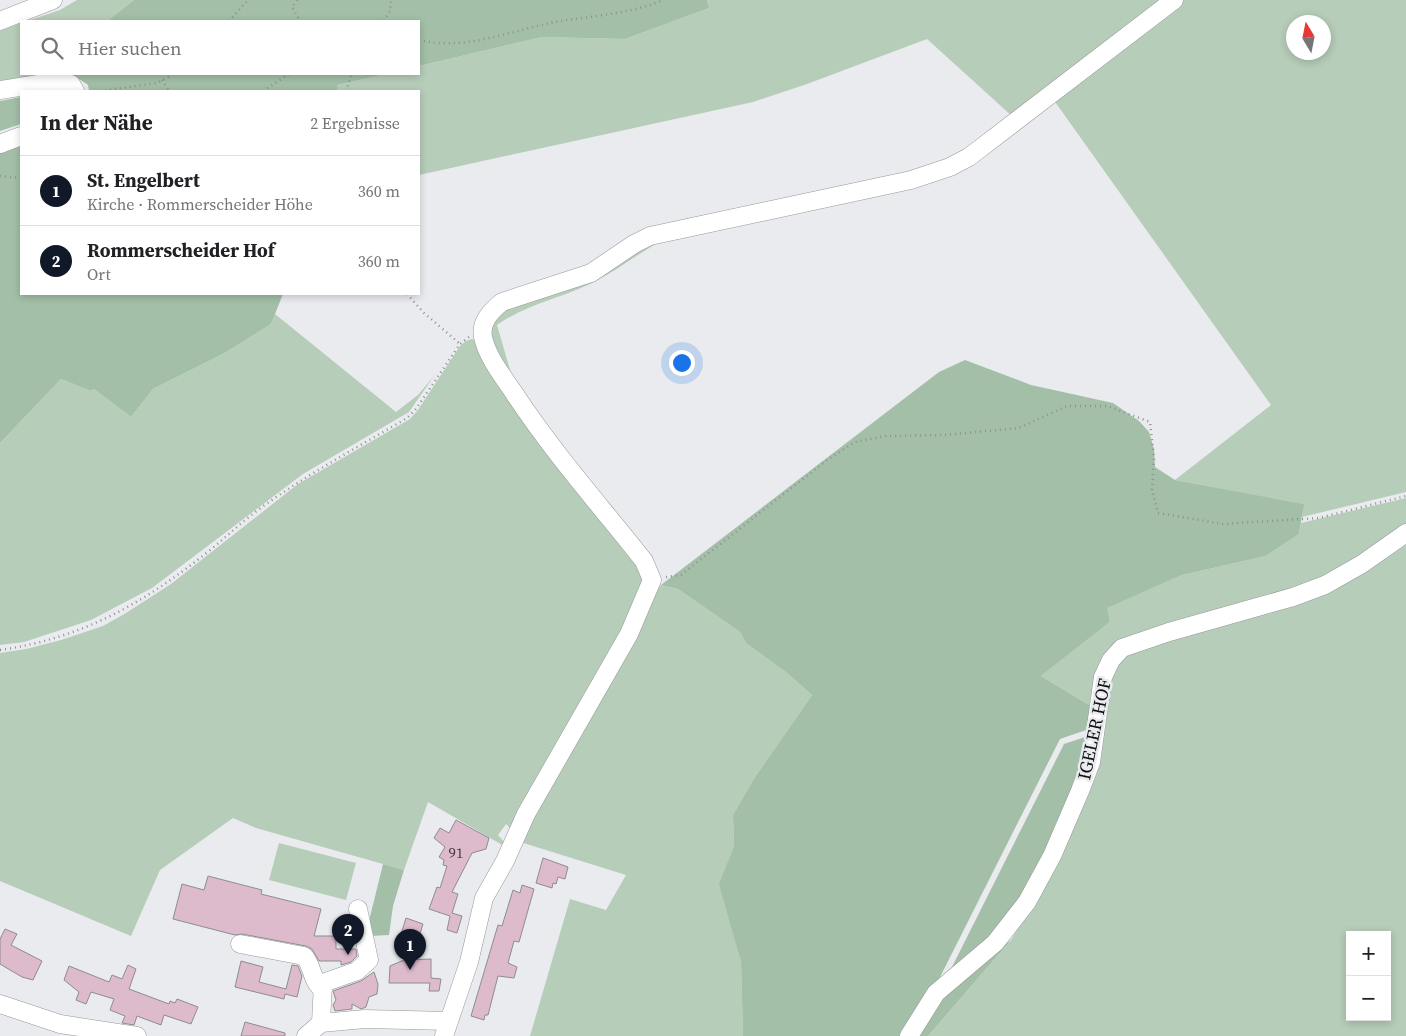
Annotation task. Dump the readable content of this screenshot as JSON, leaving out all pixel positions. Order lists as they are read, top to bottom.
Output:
{
  "streets": {
    "street": ["IGELER HOF"]
  },
  "house_numbers": ["91"],
  "north": "top",
  "page": {
    "search": "Hier suchen",
    "heading": ["In der Nähe", "2 Ergebnisse"],
    "list": [
      {
        "mark": "1",
        "name": "St. Engelbert",
        "note": "Kirche · Rommerscheider Höhe",
        "value": "360 m"
      },
      {
        "mark": "2",
        "name": "Rommerscheider Hof",
        "note": "Ort",
        "value": "360 m"
      }
    ],
    "pins": ["2", "1"],
    "map_buttons": ["+", "−"]
  }
}
